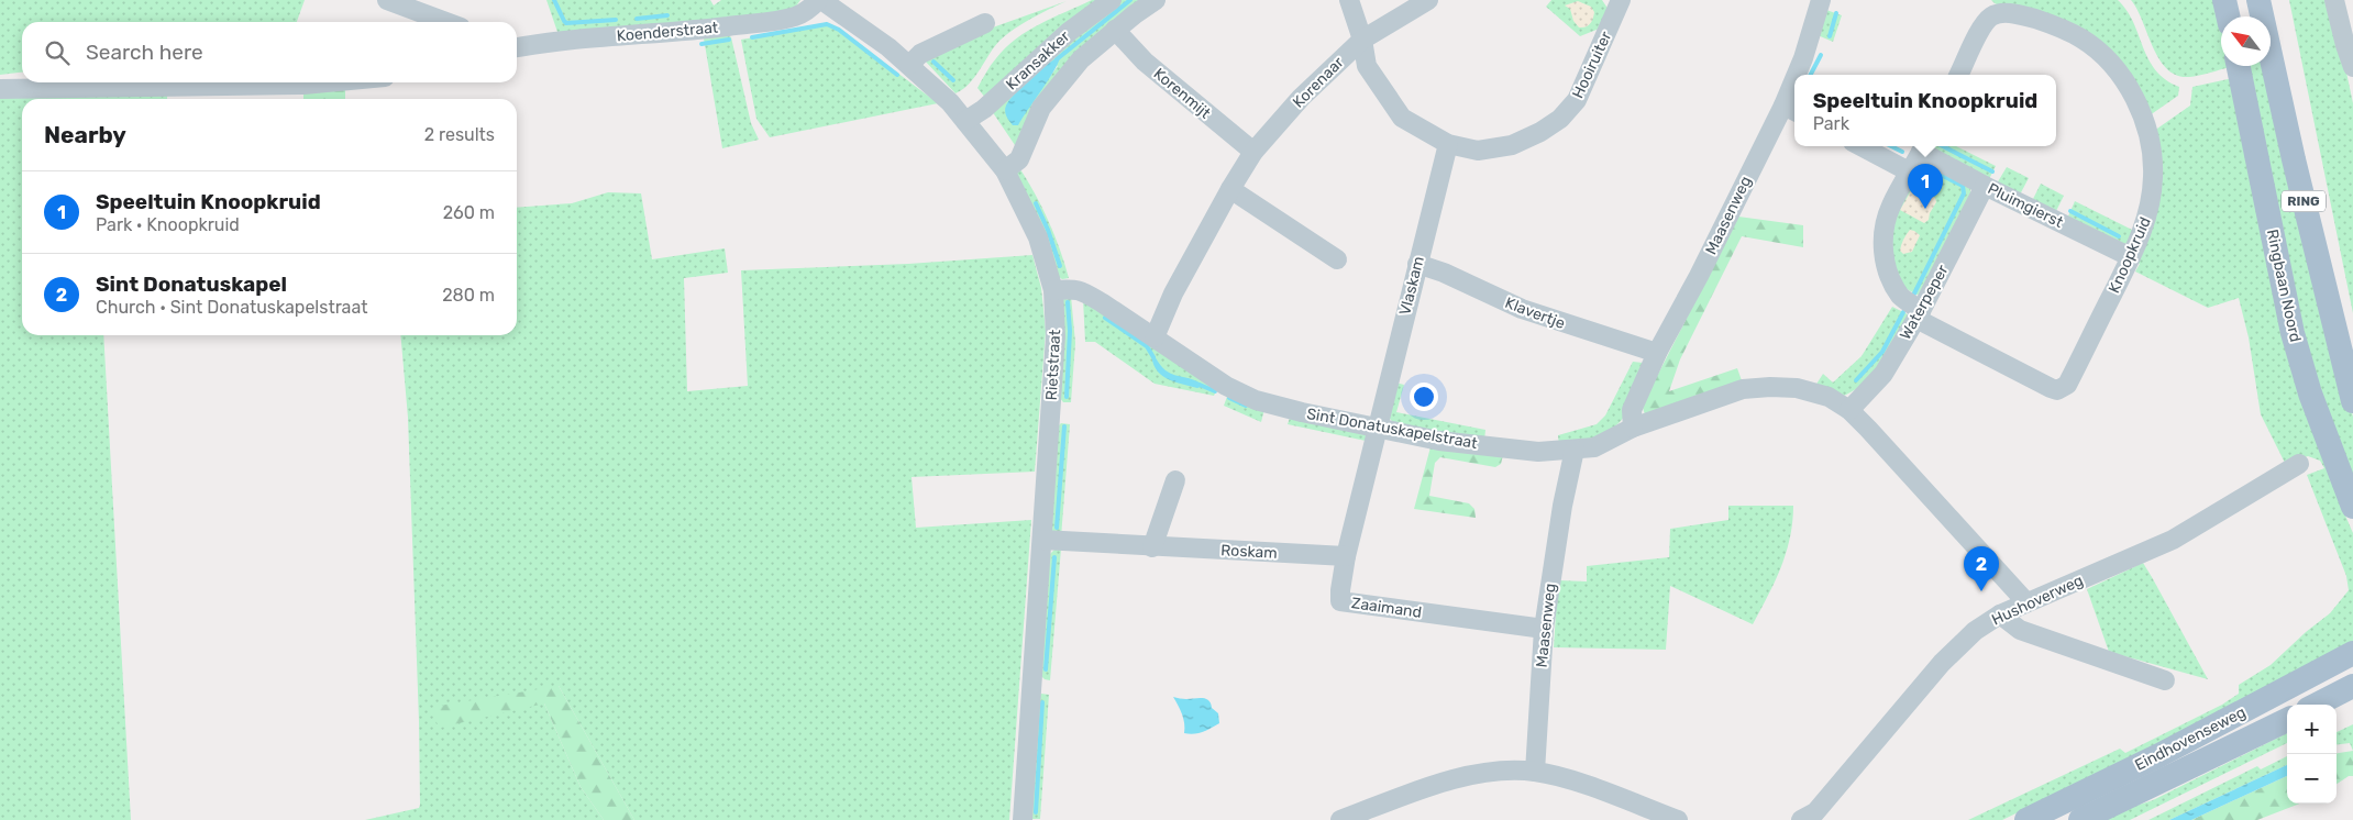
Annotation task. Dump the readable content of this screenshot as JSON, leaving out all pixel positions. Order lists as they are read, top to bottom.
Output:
{
  "streets": {
    "main road": ["RING", "Ringbaan Noord", "Eindhovenseweg"],
    "street": [
      "Koenderstraat",
      "Kransakker",
      "Hooiruiter",
      "Korenaar",
      "Korenmijt",
      "Pluimgierst",
      "Maasenweg",
      "Knoopkruid",
      "Vlaskam",
      "Waterpeper",
      "Klavertje",
      "Rietstraat",
      "Sint Donatuskapelstraat",
      "Roskam",
      "Hushoverweg",
      "Zaaimand"
    ]
  },
  "crossings": [
    ["Koenderstraat", "Rietstraat"],
    ["Kransakker", "Korenmijt"],
    ["Kransakker", "Rietstraat"],
    ["Hooiruiter", "Korenaar"],
    ["Hooiruiter", "Vlaskam"],
    ["Korenaar", "Korenmijt"],
    ["Korenaar", "Sint Donatuskapelstraat"],
    ["Pluimgierst", "Knoopkruid"],
    ["Pluimgierst", "Waterpeper"],
    ["Maasenweg", "Klavertje"],
    ["Maasenweg", "Sint Donatuskapelstraat"],
    ["Maasenweg", "Zaaimand"],
    ["Knoopkruid", "Waterpeper"],
    ["Vlaskam", "Klavertje"],
    ["Vlaskam", "Sint Donatuskapelstraat"],
    ["Vlaskam", "Zaaimand"],
    ["Waterpeper", "Sint Donatuskapelstraat"],
    ["Rietstraat", "Sint Donatuskapelstraat"],
    ["Rietstraat", "Roskam"],
    ["Sint Donatuskapelstraat", "Hushoverweg"],
    ["Sint Donatuskapelstraat", "Zaaimand"],
    ["Roskam", "Zaaimand"]
  ],
  "north": "top left",
  "page": {
    "search": "Search here",
    "popup": ["Speeltuin Knoopkruid", "Park"],
    "heading": ["Nearby", "2 results"],
    "pins": ["1", "2"],
    "list": [
      {
        "mark": "1",
        "name": "Speeltuin Knoopkruid",
        "note": "Park · Knoopkruid",
        "value": "260 m"
      },
      {
        "mark": "2",
        "name": "Sint Donatuskapel",
        "note": "Church · Sint Donatuskapelstraat",
        "value": "280 m"
      }
    ],
    "map_buttons": ["+", "−"]
  }
}
